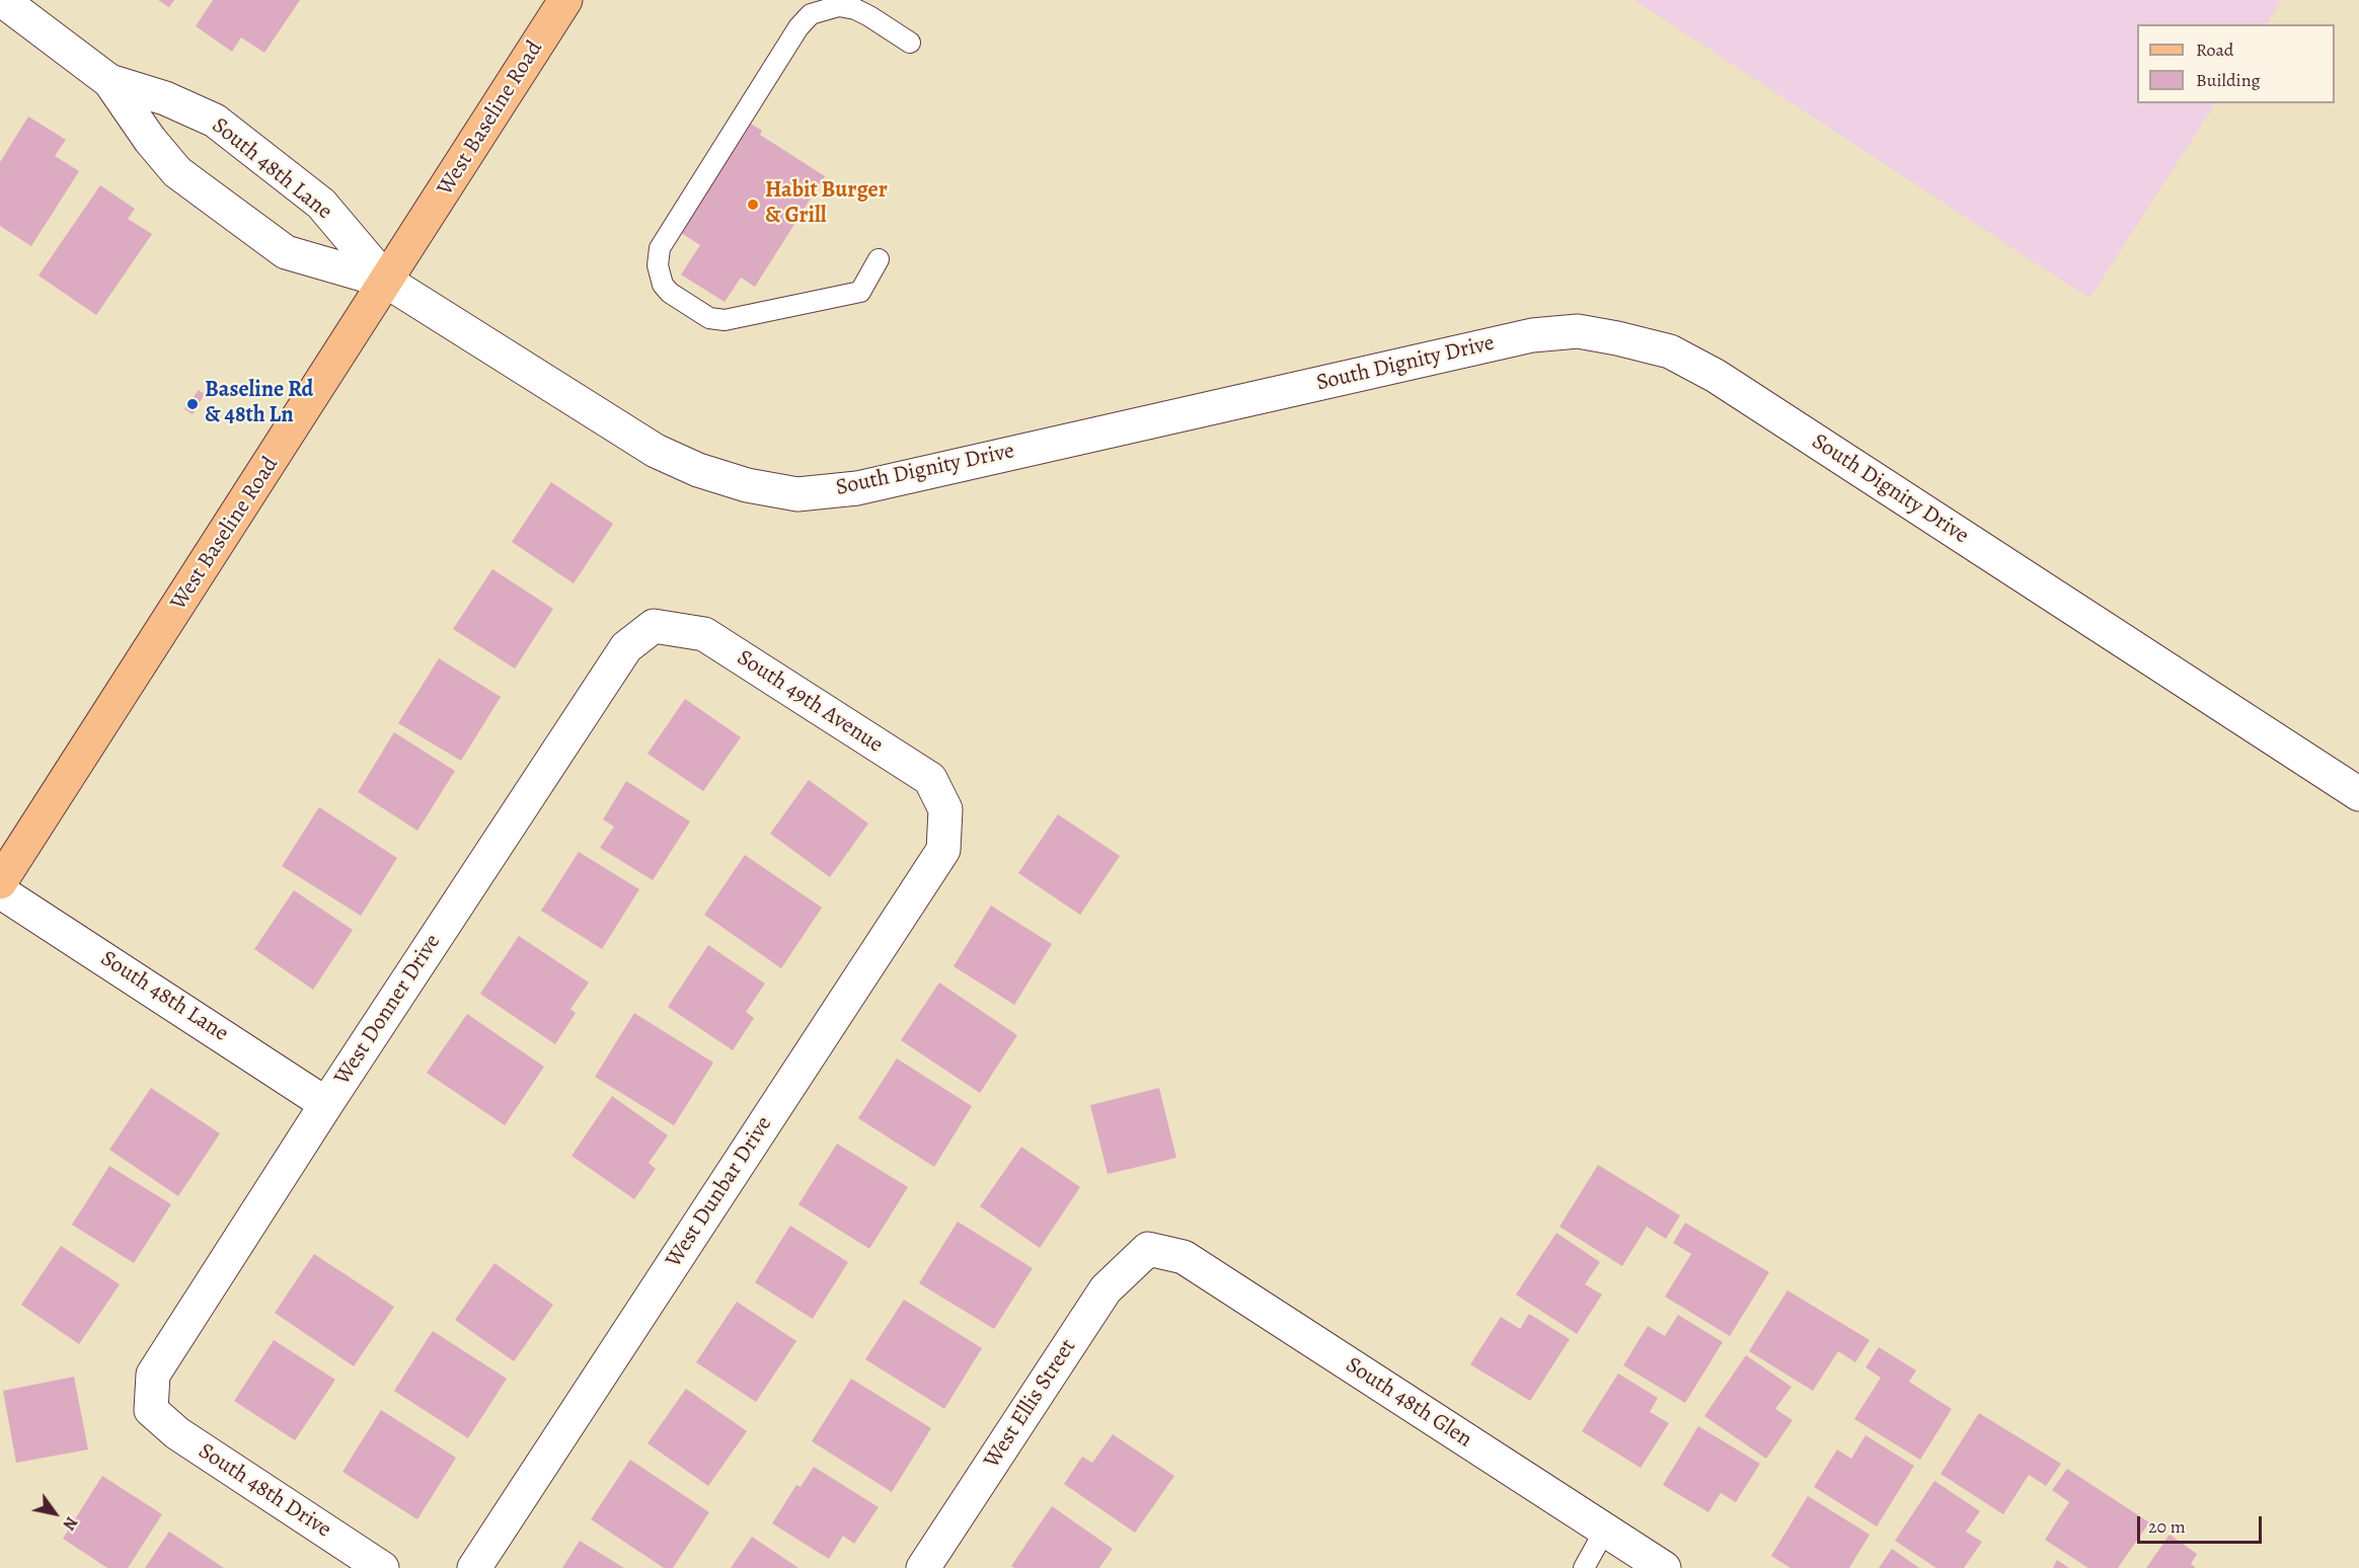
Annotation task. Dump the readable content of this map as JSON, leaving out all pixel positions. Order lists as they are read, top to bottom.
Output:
{
  "streets": {
    "main road": ["West Baseline Road"],
    "street": [
      "South 48th Lane",
      "South Dignity Drive",
      "South 49th Avenue",
      "West Donner Drive",
      "West Dunbar Drive",
      "South 48th Glen",
      "West Ellis Street",
      "South 48th Drive"
    ]
  },
  "crossings": [
    ["West Baseline Road", "South 48th Lane"],
    ["West Baseline Road", "South Dignity Drive"],
    ["South 48th Lane", "South Dignity Drive"],
    ["South 48th Lane", "West Donner Drive"],
    ["South 49th Avenue", "West Donner Drive"],
    ["South 49th Avenue", "West Dunbar Drive"],
    ["West Donner Drive", "South 48th Drive"],
    ["South 48th Glen", "West Ellis Street"]
  ],
  "places": ["Habit Burger & Grill", "Baseline Rd & 48th Ln"],
  "legend": ["Road", "Building"],
  "scale_bar": "20 m",
  "north": "bottom right"
}
